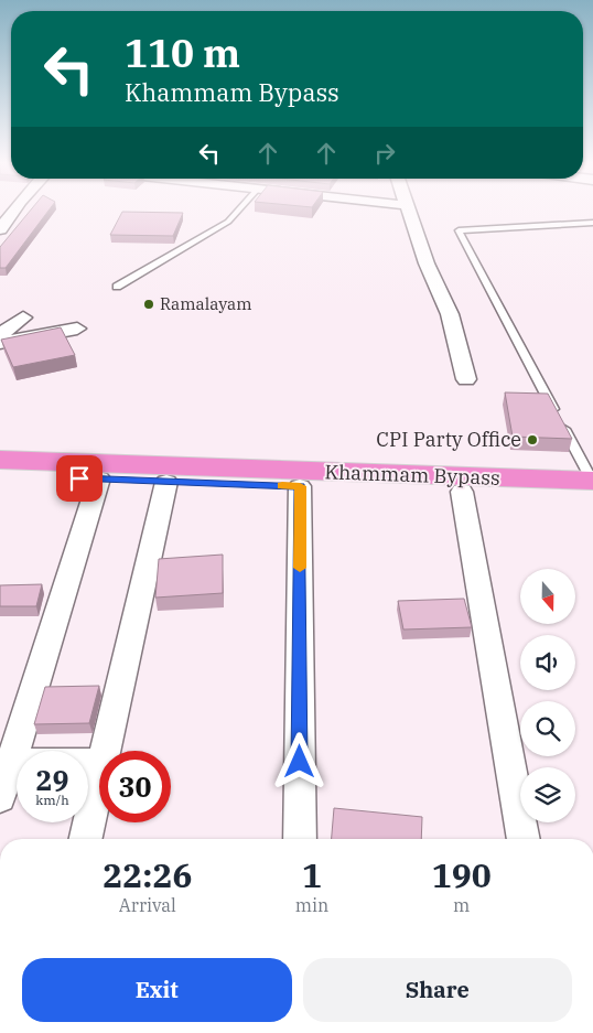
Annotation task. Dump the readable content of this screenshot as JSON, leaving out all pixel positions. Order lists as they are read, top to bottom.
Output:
{
  "streets": {
    "highway": ["Khammam Bypass"]
  },
  "places": ["Ramalayam", "CPI Party Office"],
  "north": "bottom",
  "page": {
    "turn": ["110 m", "Khammam Bypass"],
    "speed": "29 km/h",
    "limit": "30",
    "eta": [
      "22:26",
      "Arrival",
      "1",
      "min",
      "190",
      "m"
    ],
    "buttons": ["Exit", "Share"]
  }
}
